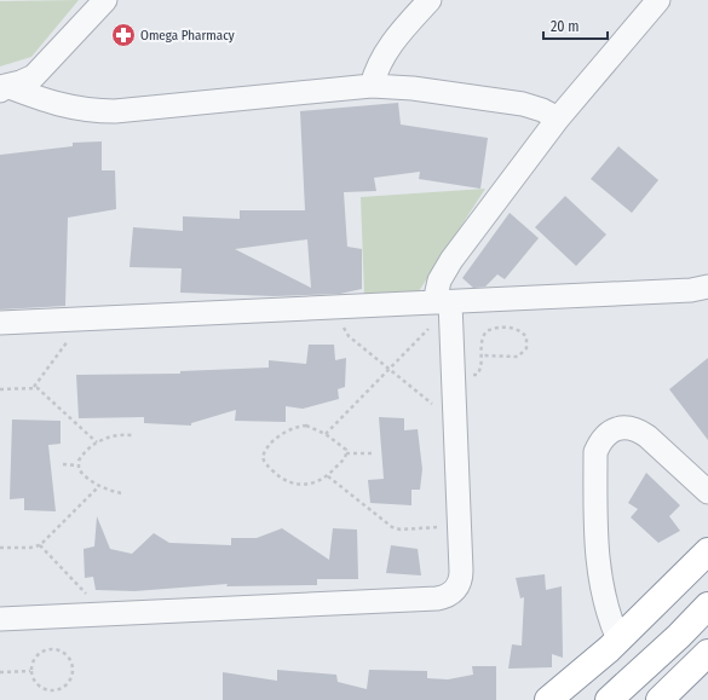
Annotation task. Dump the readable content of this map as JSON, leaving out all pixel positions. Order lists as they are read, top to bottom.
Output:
{
  "places": {
    "pharmacy": ["Omega Pharmacy"]
  },
  "scale_bar": "20 m"
}
